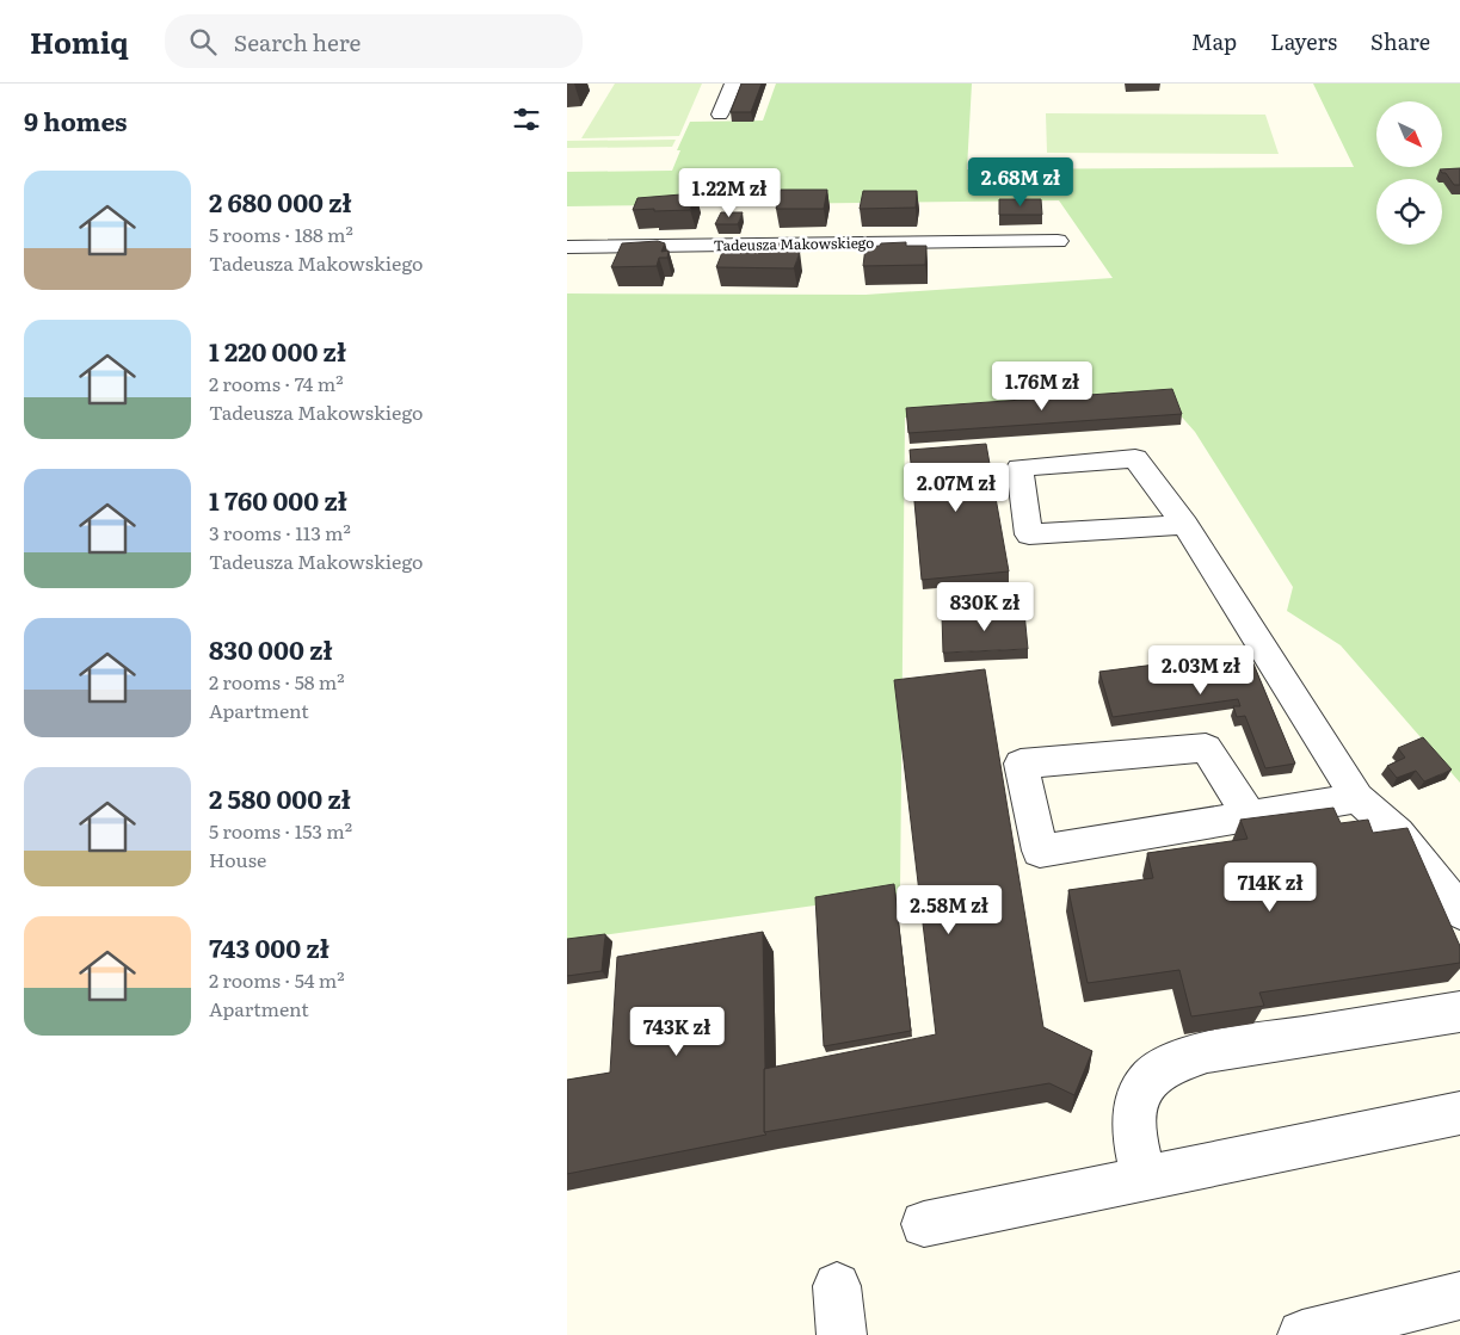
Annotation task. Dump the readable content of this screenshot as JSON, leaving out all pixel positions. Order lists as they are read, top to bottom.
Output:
{
  "streets": {
    "street": ["Tadeusza Makowskiego"]
  },
  "north": "bottom right",
  "page": {
    "header": "Homiq",
    "search": "Search here",
    "nav": ["Map", "Layers", "Share"],
    "heading": "9 homes",
    "list": [
      {
        "name": "2 680 000 zł",
        "note": "5 rooms · 188 m² · Tadeusza Makowskiego"
      },
      {
        "name": "1 220 000 zł",
        "note": "2 rooms · 74 m² · Tadeusza Makowskiego"
      },
      {
        "name": "1 760 000 zł",
        "note": "3 rooms · 113 m² · Tadeusza Makowskiego"
      },
      {
        "name": "830 000 zł",
        "note": "2 rooms · 58 m² · Apartment"
      },
      {
        "name": "2 580 000 zł",
        "note": "5 rooms · 153 m² · House"
      },
      {
        "name": "743 000 zł",
        "note": "2 rooms · 54 m² · Apartment"
      }
    ],
    "price": [
      "2.68M zł",
      "1.22M zł",
      "1.76M zł",
      "2.07M zł",
      "830K zł",
      "2.03M zł",
      "714K zł",
      "2.58M zł",
      "743K zł"
    ]
  }
}
